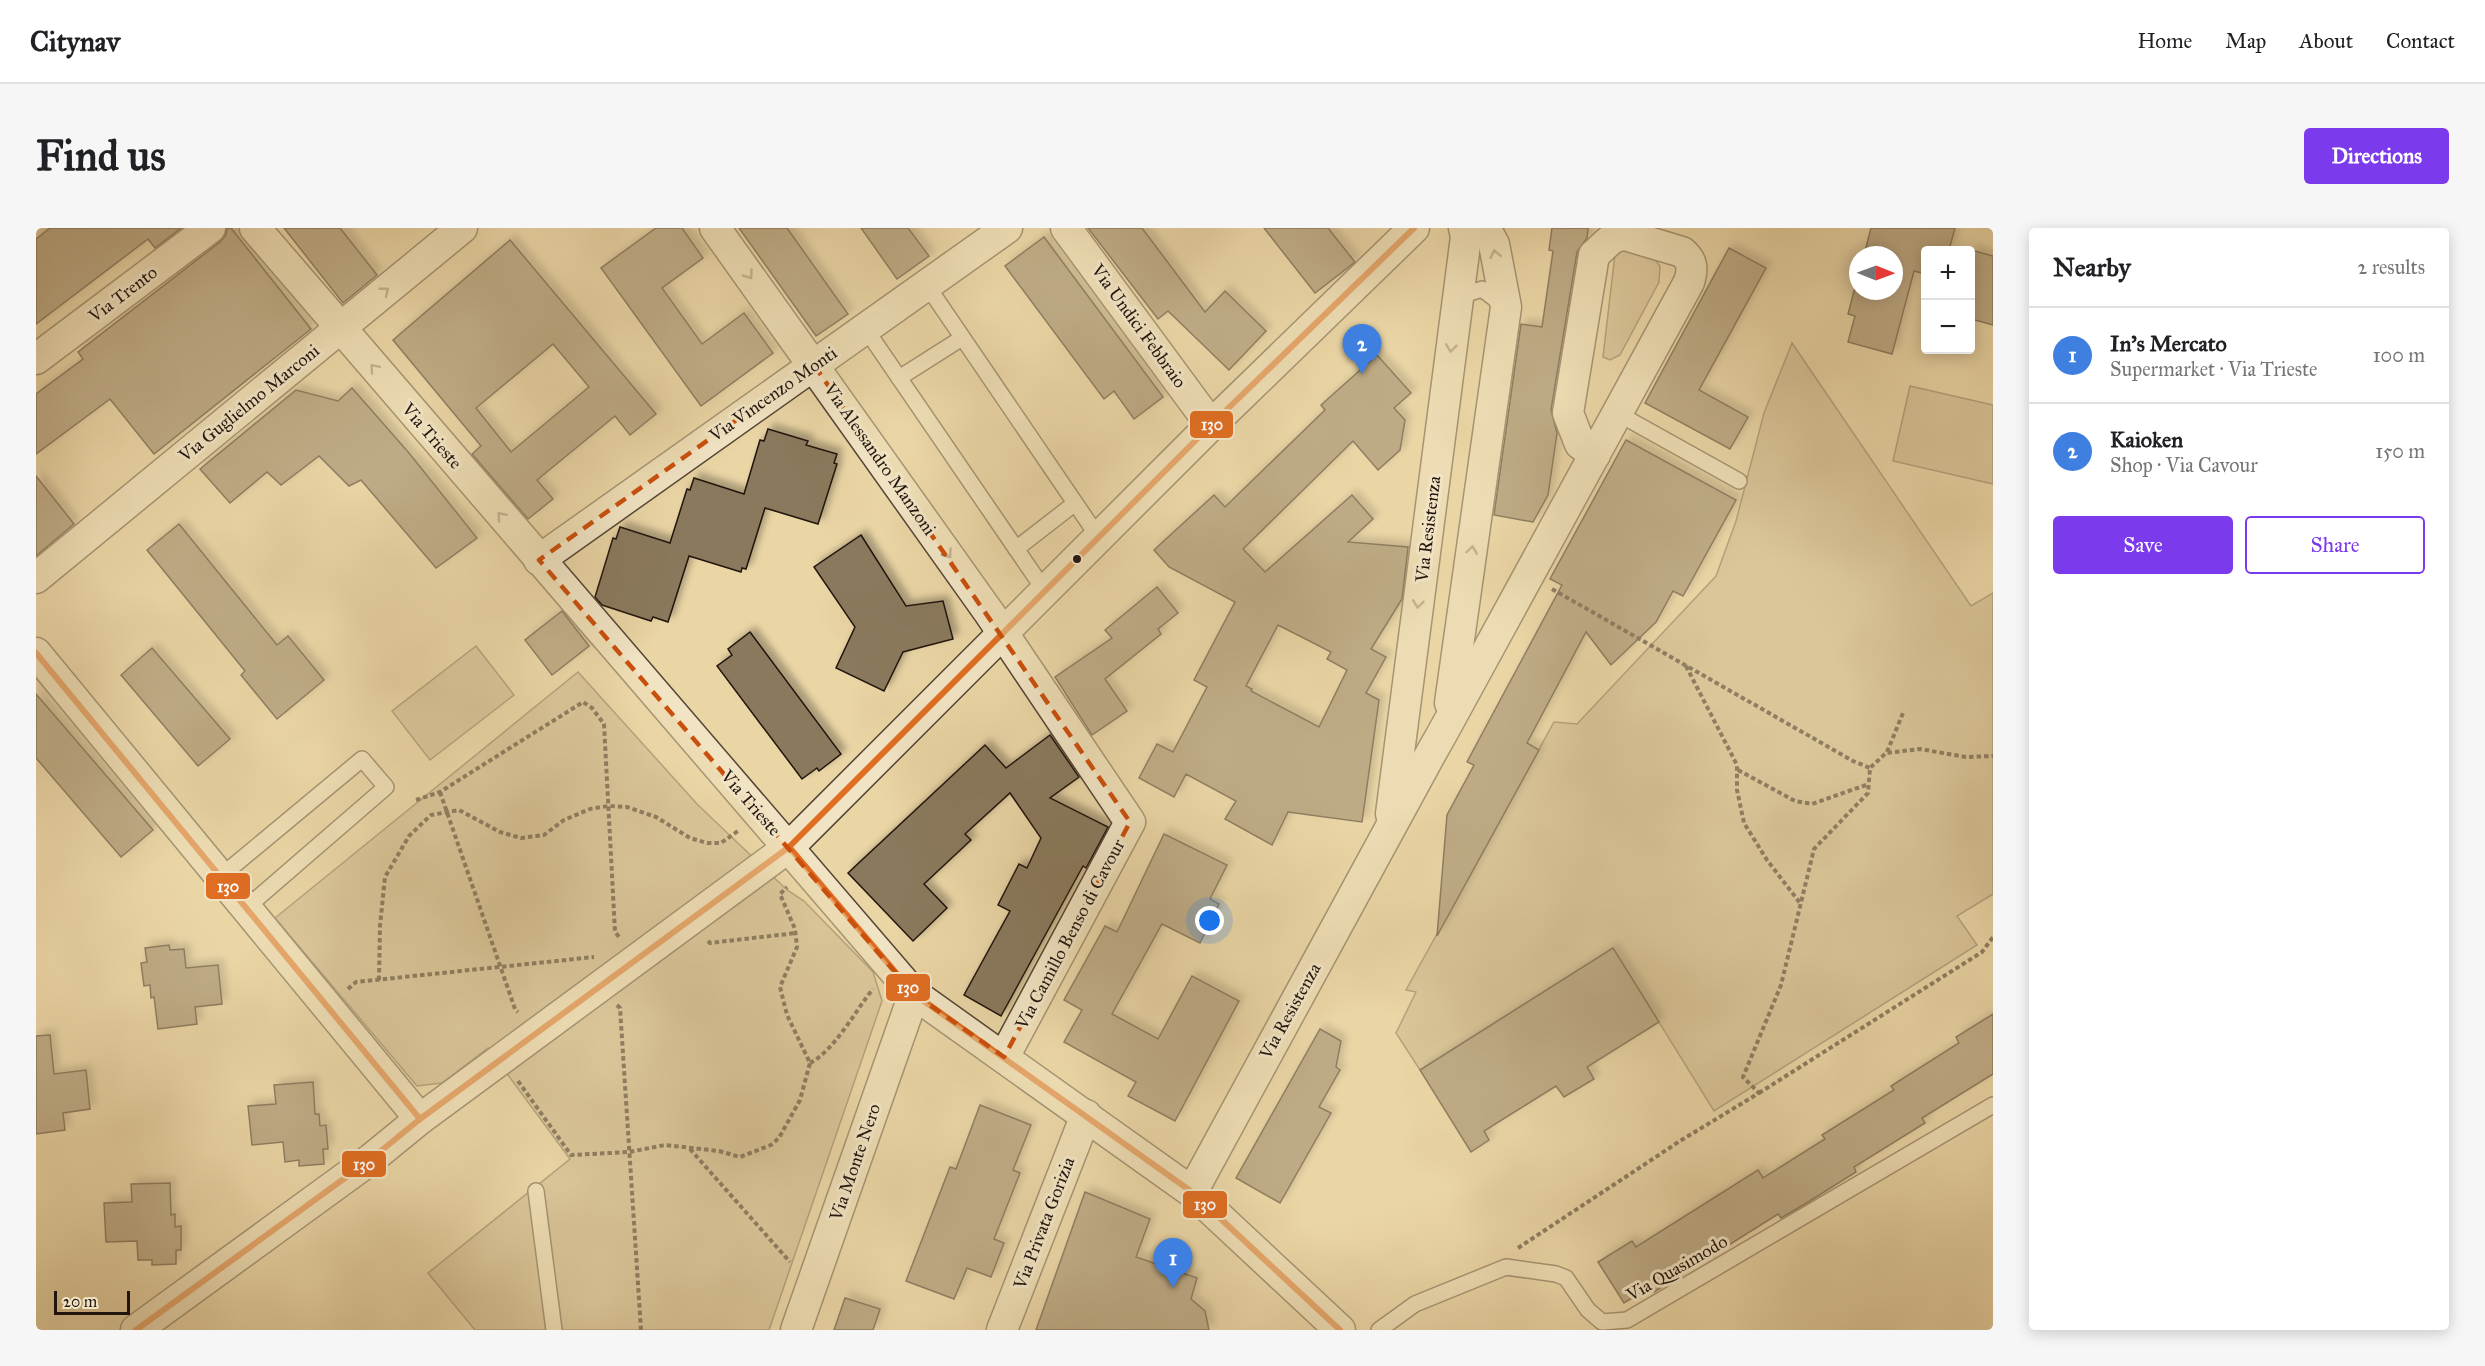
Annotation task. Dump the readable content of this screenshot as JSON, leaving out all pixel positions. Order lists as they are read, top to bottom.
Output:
{
  "streets": {
    "street": [
      "Via Trento",
      "Via Undici Febbraio",
      "Via Vincenzo Monti",
      "Via Guglielmo Marconi",
      "Via Trieste",
      "Via Alessandro Manzoni",
      "Via Resistenza",
      "Via Camillo Benso di Cavour",
      "Via Monte Nero",
      "Via Privata Gorizia"
    ],
    "lane": ["Via Quasimodo"]
  },
  "crossings": [
    ["Via Vincenzo Monti", "Via Trieste"],
    ["Via Vincenzo Monti", "Via Alessandro Manzoni"],
    ["Via Guglielmo Marconi", "Via Trieste"],
    ["Via Trieste", "Via Resistenza"],
    ["Via Trieste", "Via Camillo Benso di Cavour"],
    ["Via Trieste", "Via Monte Nero"],
    ["Via Trieste", "Via Privata Gorizia"],
    ["Via Alessandro Manzoni", "Via Camillo Benso di Cavour"]
  ],
  "one_way": ["Via Alessandro Manzoni"],
  "lines": ["transit line 130"],
  "scale_bar": "20 m",
  "north": "right",
  "page": {
    "header": "Citynav",
    "nav": [
      "Home",
      "Map",
      "About",
      "Contact"
    ],
    "buttons": [
      "Directions",
      ["Save", "Share"]
    ],
    "title": "Find us",
    "heading": ["Nearby", "2 results"],
    "map_buttons": ["+", "−"],
    "list": [
      {
        "mark": "1",
        "name": "In's Mercato",
        "note": "Supermarket · Via Trieste",
        "value": "100 m"
      },
      {
        "mark": "2",
        "name": "Kaioken",
        "note": "Shop · Via Cavour",
        "value": "150 m"
      }
    ],
    "pins": ["2", "1"],
    "scale": "20 m"
  }
}
